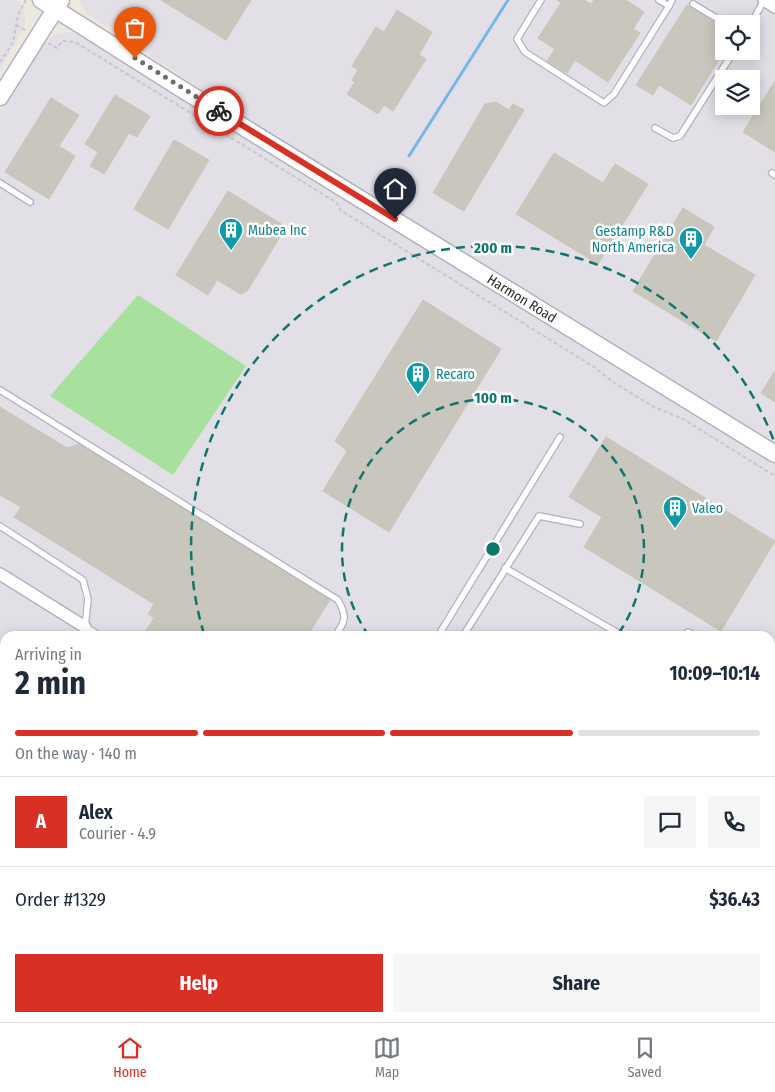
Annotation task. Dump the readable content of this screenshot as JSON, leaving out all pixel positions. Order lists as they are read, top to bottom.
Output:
{
  "streets": {
    "street": ["Harmon Road"]
  },
  "places": {
    "building": [
      "Mubea Inc",
      "Gestamp R&D North America",
      "Recaro",
      "Valeo"
    ]
  },
  "page": {
    "heading": ["2 min", "Arriving in", "10:09–10:14"],
    "panel": [
      "Alex",
      "Courier · 4.9",
      "Order #1329",
      "$36.43"
    ],
    "bar": "On the way · 140 m",
    "round": "A",
    "buttons": ["Help", "Share"],
    "tabs": ["Home", "Map", "Saved"]
  },
  "rings": ["200 m", "100 m"]
}
